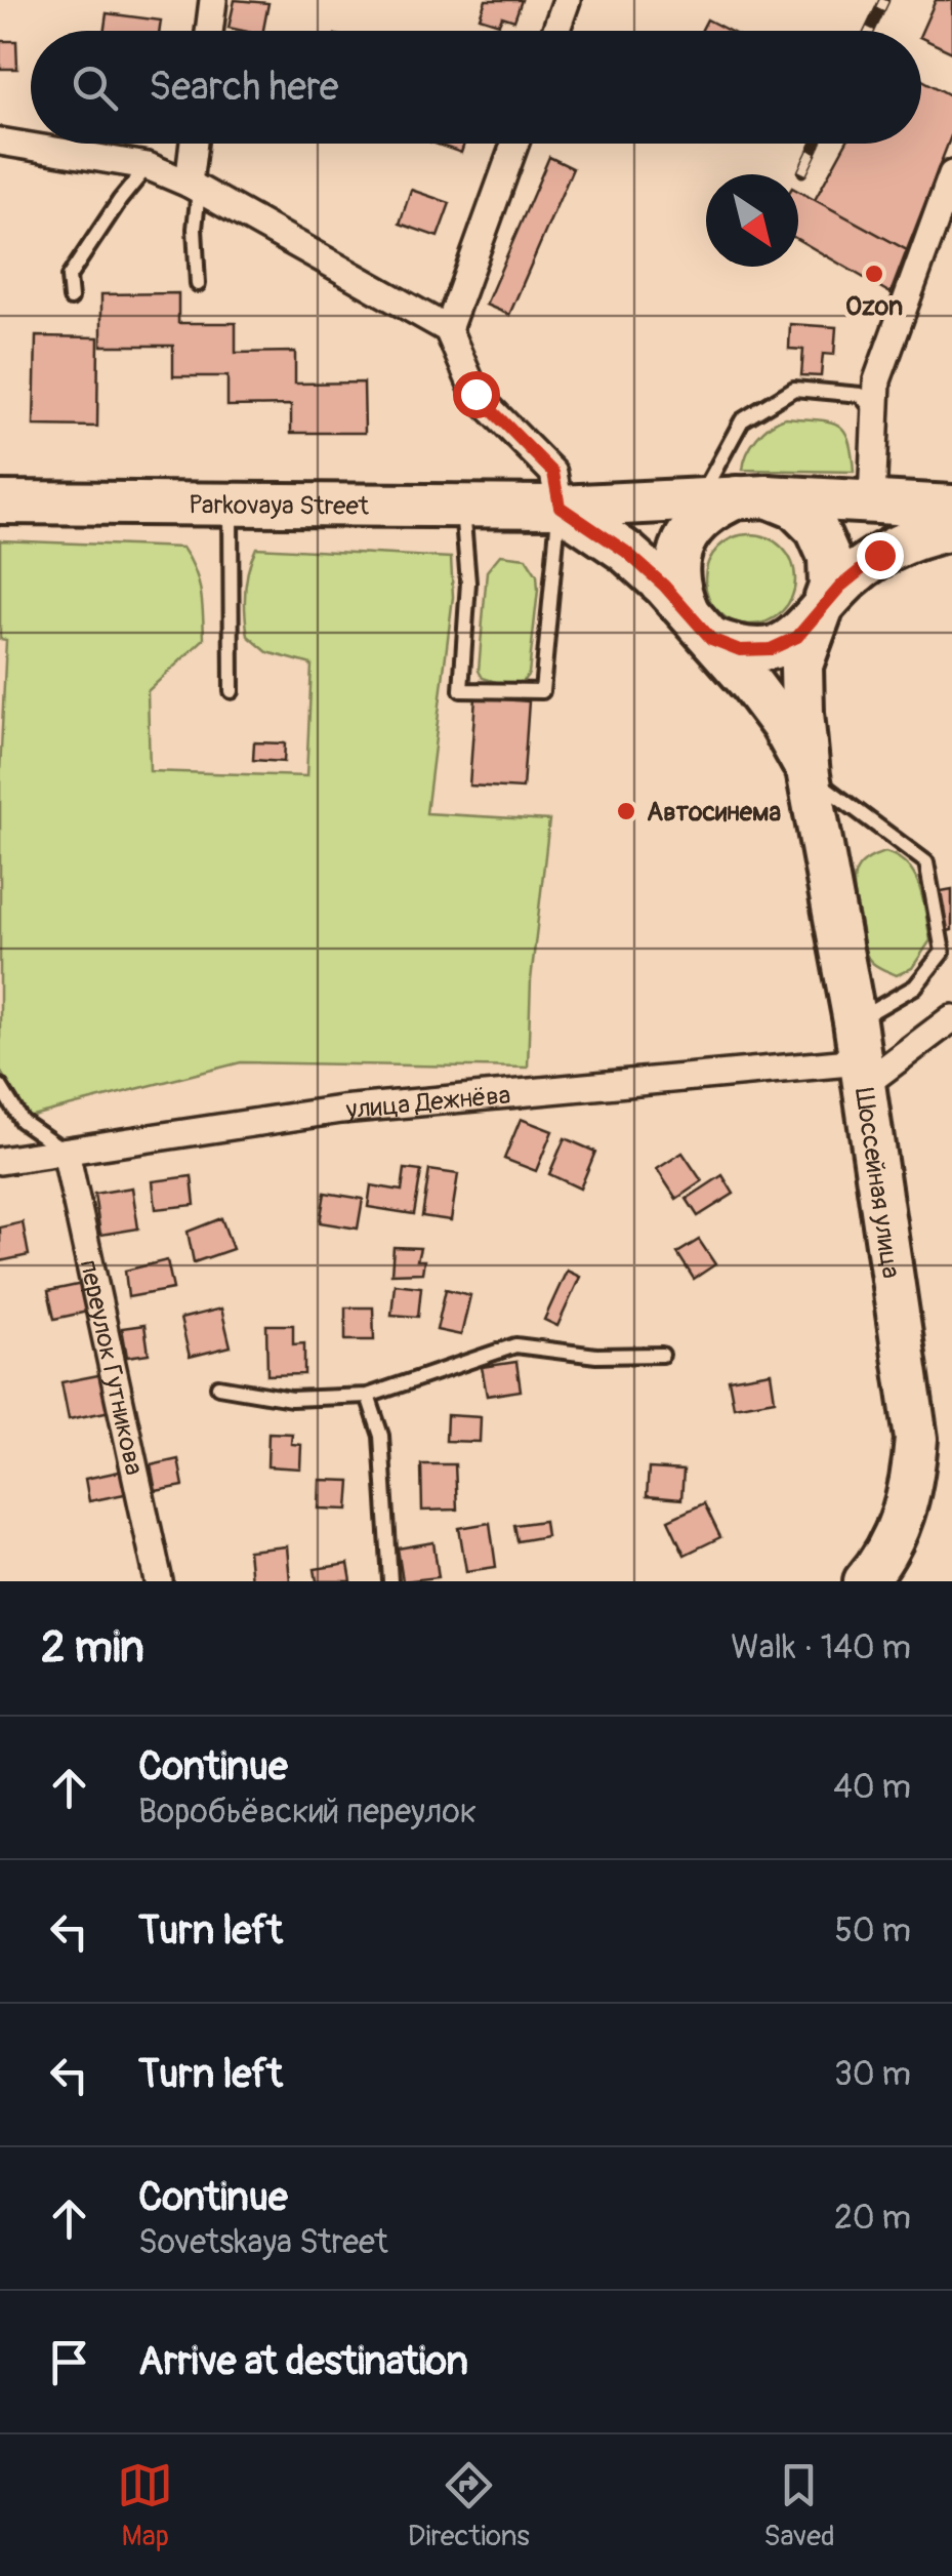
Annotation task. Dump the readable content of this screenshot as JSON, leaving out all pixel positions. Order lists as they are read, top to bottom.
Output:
{
  "streets": {
    "main road": ["Parkovaya Street", "Шоссейная улица"],
    "street": ["улица Дежнёва", "переулок Гутникова"]
  },
  "crossings": [
    ["улица Дежнёва", "Шоссейная улица"],
    ["улица Дежнёва", "переулок Гутникова"]
  ],
  "places": ["Ozon", "Автосинема"],
  "north": "bottom right",
  "page": {
    "search": "Search here",
    "heading": ["2 min", "Walk · 140 m"],
    "list": [
      ["Continue", "Воробьёвский переулок", "40 m"],
      ["Turn left", "50 m"],
      ["Turn left", "30 m"],
      ["Continue", "Sovetskaya Street", "20 m"],
      "Arrive at destination"
    ],
    "nav": ["Map", "Directions", "Saved"]
  }
}
